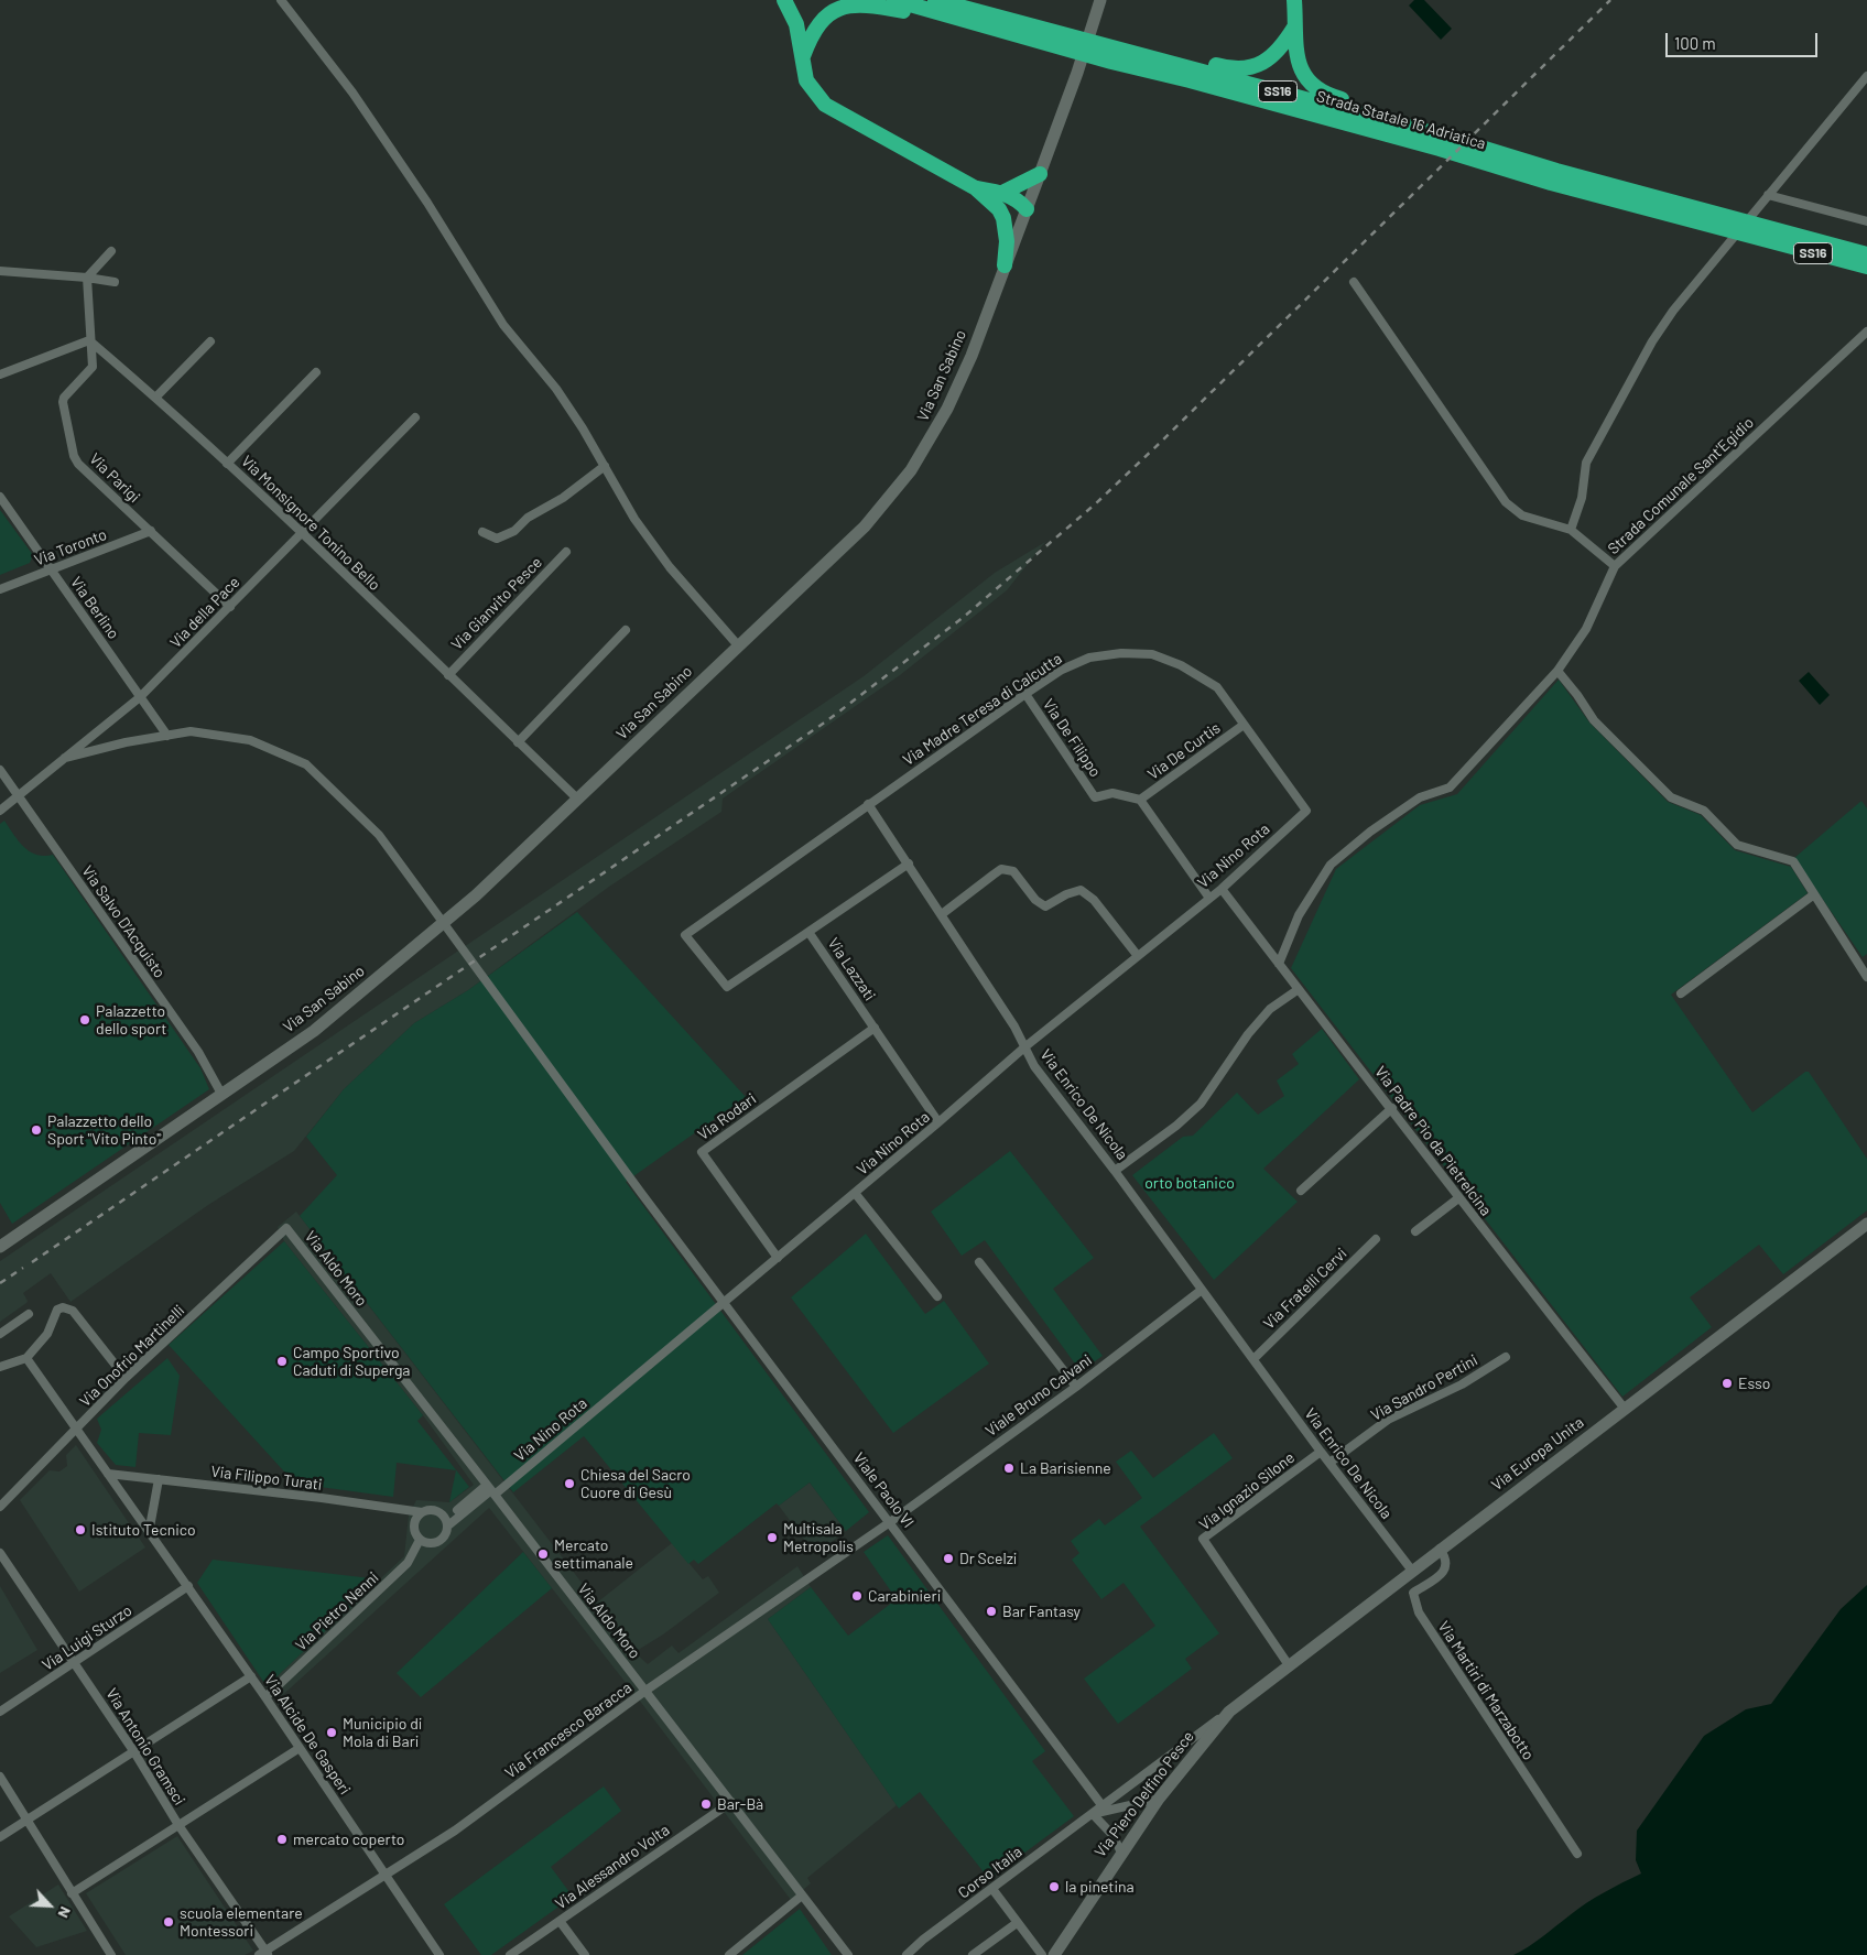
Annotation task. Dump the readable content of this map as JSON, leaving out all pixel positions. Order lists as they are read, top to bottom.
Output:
{
  "streets": {
    "highway": ["SS16", "Strada Statale 16 Adriatica"],
    "street": [
      "Via San Sabino",
      "Via Parigi",
      "Strada Comunale Sant'Egidio",
      "Via Monsignore Tonino Bello",
      "Via Toronto",
      "Via Gianvito Pesce",
      "Via Berlino",
      "Via della Pace",
      "Via Madre Teresa di Calcutta",
      "Via De Filippo",
      "Via De Curtis",
      "Via Nino Rota",
      "Via Salvo D'Acquisto",
      "Via Lazzati",
      "Via Enrico De Nicola",
      "Via Rodari",
      "Via Padre Pio da Pietrelcina",
      "Via Aldo Moro",
      "Via Fratelli Cervi",
      "Via Onofrio Martinelli",
      "Via Sandro Pertini",
      "Viale Bruno Calvani",
      "Via Europa Unita",
      "Via Filippo Turati",
      "Viale Paolo VI",
      "Via Ignazio Silone",
      "Via Pietro Nenni",
      "Via Luigi Sturzo",
      "Via Martiri di Marzabotto",
      "Via Francesco Baracca",
      "Via Alcide De Gasperi",
      "Via Antonio Gramsci",
      "Via Piero Delfino Pesce",
      "Via Alessandro Volta",
      "Corso Italia"
    ]
  },
  "crossings": [
    ["Via San Sabino", "Via Monsignore Tonino Bello"],
    ["Via San Sabino", "Via Salvo D'Acquisto"],
    ["Via Parigi", "Via Monsignore Tonino Bello"],
    ["Via Parigi", "Via Toronto"],
    ["Via Parigi", "Via della Pace"],
    ["Strada Comunale Sant'Egidio", "Via Padre Pio da Pietrelcina"],
    ["Via Monsignore Tonino Bello", "Via Gianvito Pesce"],
    ["Via Monsignore Tonino Bello", "Via della Pace"],
    ["Via Toronto", "Via Berlino"],
    ["Via Berlino", "Via della Pace"],
    ["Via Berlino", "Viale Paolo VI"],
    ["Via della Pace", "Via Salvo D'Acquisto"],
    ["Via della Pace", "Viale Paolo VI"],
    ["Via Madre Teresa di Calcutta", "Via De Filippo"],
    ["Via Madre Teresa di Calcutta", "Via De Curtis"],
    ["Via Madre Teresa di Calcutta", "Via Nino Rota"],
    ["Via Madre Teresa di Calcutta", "Via Lazzati"],
    ["Via Madre Teresa di Calcutta", "Via Enrico De Nicola"],
    ["Via De Filippo", "Via De Curtis"],
    ["Via Nino Rota", "Via Lazzati"],
    ["Via Nino Rota", "Via Enrico De Nicola"],
    ["Via Nino Rota", "Via Rodari"],
    ["Via Nino Rota", "Via Padre Pio da Pietrelcina"],
    ["Via Nino Rota", "Via Aldo Moro"],
    ["Via Nino Rota", "Via Filippo Turati"],
    ["Via Nino Rota", "Viale Paolo VI"],
    ["Via Nino Rota", "Via Pietro Nenni"],
    ["Via Lazzati", "Via Enrico De Nicola"],
    ["Via Lazzati", "Via Rodari"],
    ["Via Enrico De Nicola", "Via Fratelli Cervi"],
    ["Via Enrico De Nicola", "Via Sandro Pertini"],
    ["Via Enrico De Nicola", "Viale Bruno Calvani"],
    ["Via Enrico De Nicola", "Via Europa Unita"],
    ["Via Enrico De Nicola", "Via Ignazio Silone"],
    ["Via Padre Pio da Pietrelcina", "Via Europa Unita"],
    ["Via Aldo Moro", "Via Onofrio Martinelli"],
    ["Via Aldo Moro", "Via Francesco Baracca"],
    ["Via Aldo Moro", "Via Alessandro Volta"],
    ["Via Onofrio Martinelli", "Via Alcide De Gasperi"],
    ["Viale Bruno Calvani", "Viale Paolo VI"],
    ["Viale Bruno Calvani", "Via Francesco Baracca"],
    ["Via Europa Unita", "Via Ignazio Silone"],
    ["Via Europa Unita", "Via Martiri di Marzabotto"],
    ["Via Europa Unita", "Via Piero Delfino Pesce"],
    ["Via Europa Unita", "Corso Italia"],
    ["Via Filippo Turati", "Via Pietro Nenni"],
    ["Via Filippo Turati", "Via Alcide De Gasperi"],
    ["Viale Paolo VI", "Via Francesco Baracca"],
    ["Viale Paolo VI", "Corso Italia"],
    ["Via Pietro Nenni", "Via Alcide De Gasperi"],
    ["Via Luigi Sturzo", "Via Alcide De Gasperi"],
    ["Via Luigi Sturzo", "Via Antonio Gramsci"],
    ["Via Francesco Baracca", "Via Alcide De Gasperi"],
    ["Via Francesco Baracca", "Via Antonio Gramsci"],
    ["Via Piero Delfino Pesce", "Corso Italia"]
  ],
  "parks": ["orto botanico"],
  "places": [
    "Palazzetto dello sport",
    "Palazzetto dello Sport \"Vito Pinto\"",
    "Campo Sportivo Caduti di Superga",
    "Esso",
    "La Barisienne",
    "Chiesa del Sacro Cuore di Gesù",
    "Istituto Tecnico",
    "Multisala Metropolis",
    "Mercato settimanale",
    "Dr Scelzi",
    "Carabinieri",
    "Bar Fantasy",
    "Municipio di Mola di Bari",
    "Bar-Bà",
    "mercato coperto",
    "la pinetina",
    "scuola elementare Montessori"
  ],
  "scale_bar": "100 m",
  "north": "bottom right"
}
